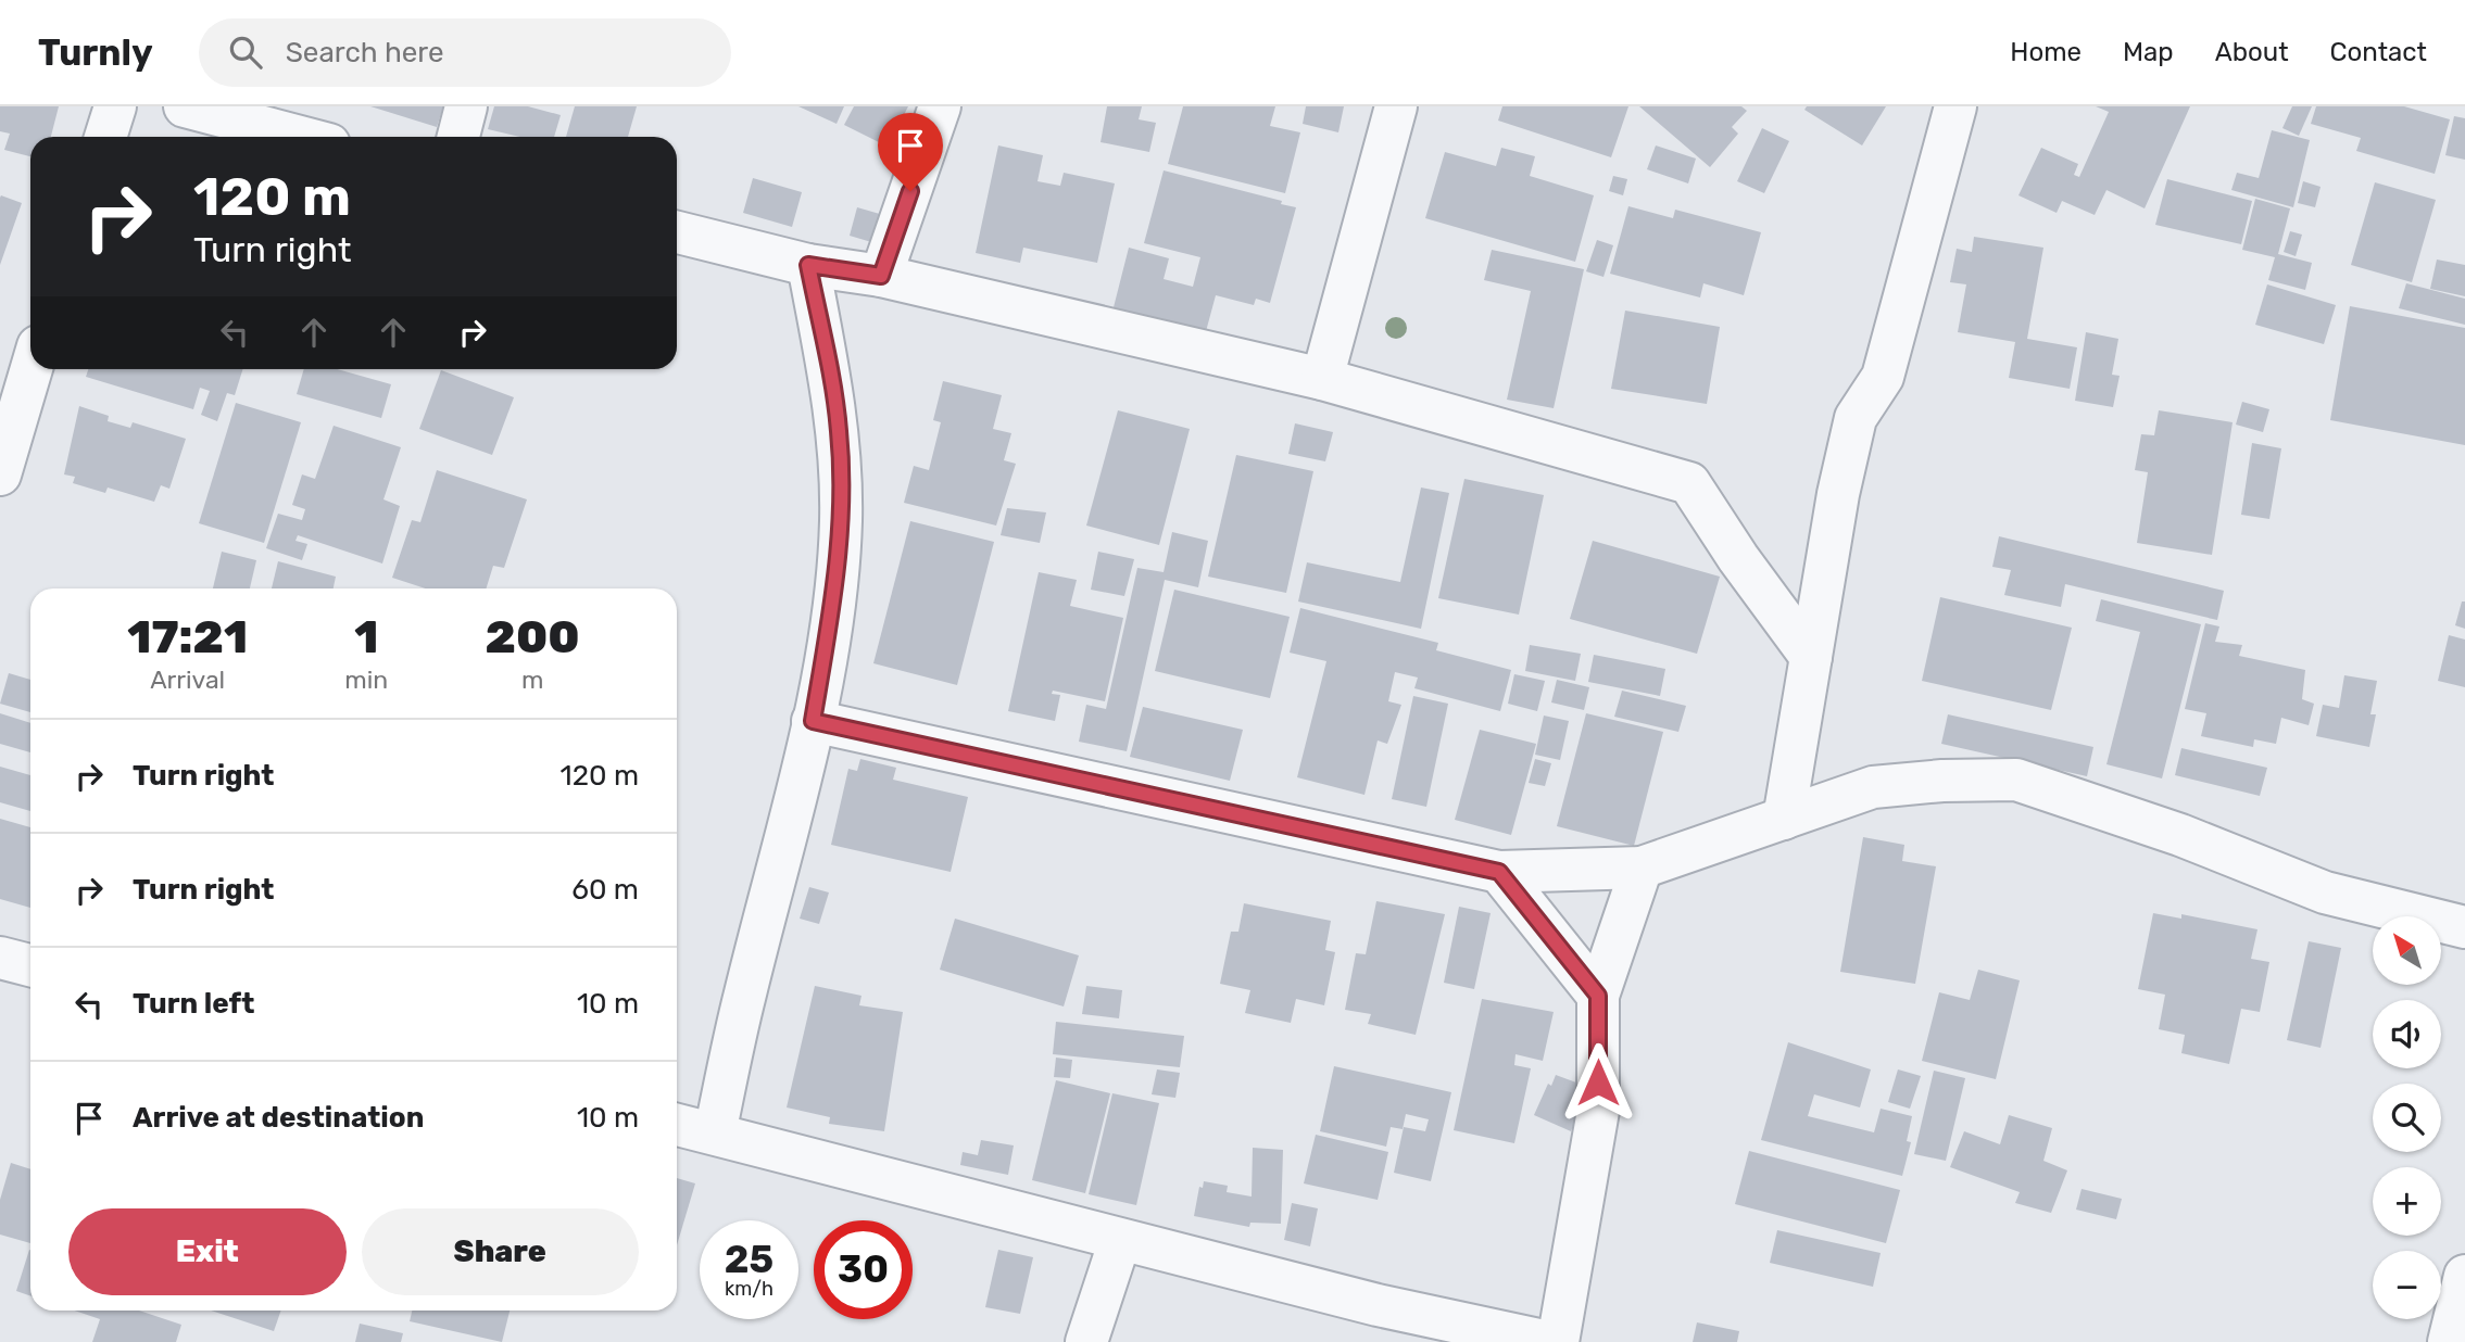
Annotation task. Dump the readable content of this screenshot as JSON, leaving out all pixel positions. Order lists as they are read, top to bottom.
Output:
{
  "north": "top left",
  "page": {
    "header": "Turnly",
    "search": "Search here",
    "nav": [
      "Home",
      "Map",
      "About",
      "Contact"
    ],
    "turn": ["120 m", "Turn right"],
    "eta": [
      "17:21",
      "Arrival",
      "1",
      "min",
      "200",
      "m"
    ],
    "list": [
      {
        "name": "Turn right",
        "value": "120 m"
      },
      {
        "name": "Turn right",
        "value": "60 m"
      },
      {
        "name": "Turn left",
        "value": "10 m"
      },
      {
        "name": "Arrive at destination",
        "value": "10 m"
      }
    ],
    "map_buttons": ["+", "−"],
    "buttons": ["Exit", "Share"],
    "speed": "25 km/h",
    "limit": "30"
  }
}
